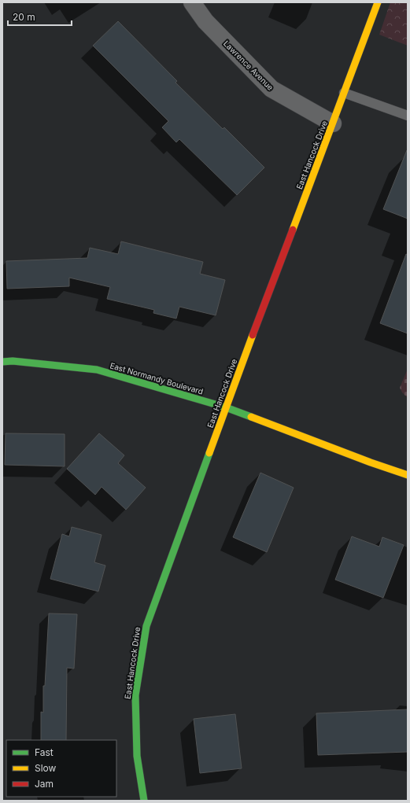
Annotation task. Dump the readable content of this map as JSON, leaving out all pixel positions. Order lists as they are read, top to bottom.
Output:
{
  "streets": {
    "street": ["Lawrence Avenue", "East Hancock Drive", "East Normandy Boulevard"]
  },
  "crossings": [
    ["Lawrence Avenue", "East Hancock Drive"],
    ["East Hancock Drive", "East Normandy Boulevard"]
  ],
  "legend": ["Fast", "Slow", "Jam"],
  "scale_bar": "20 m"
}
